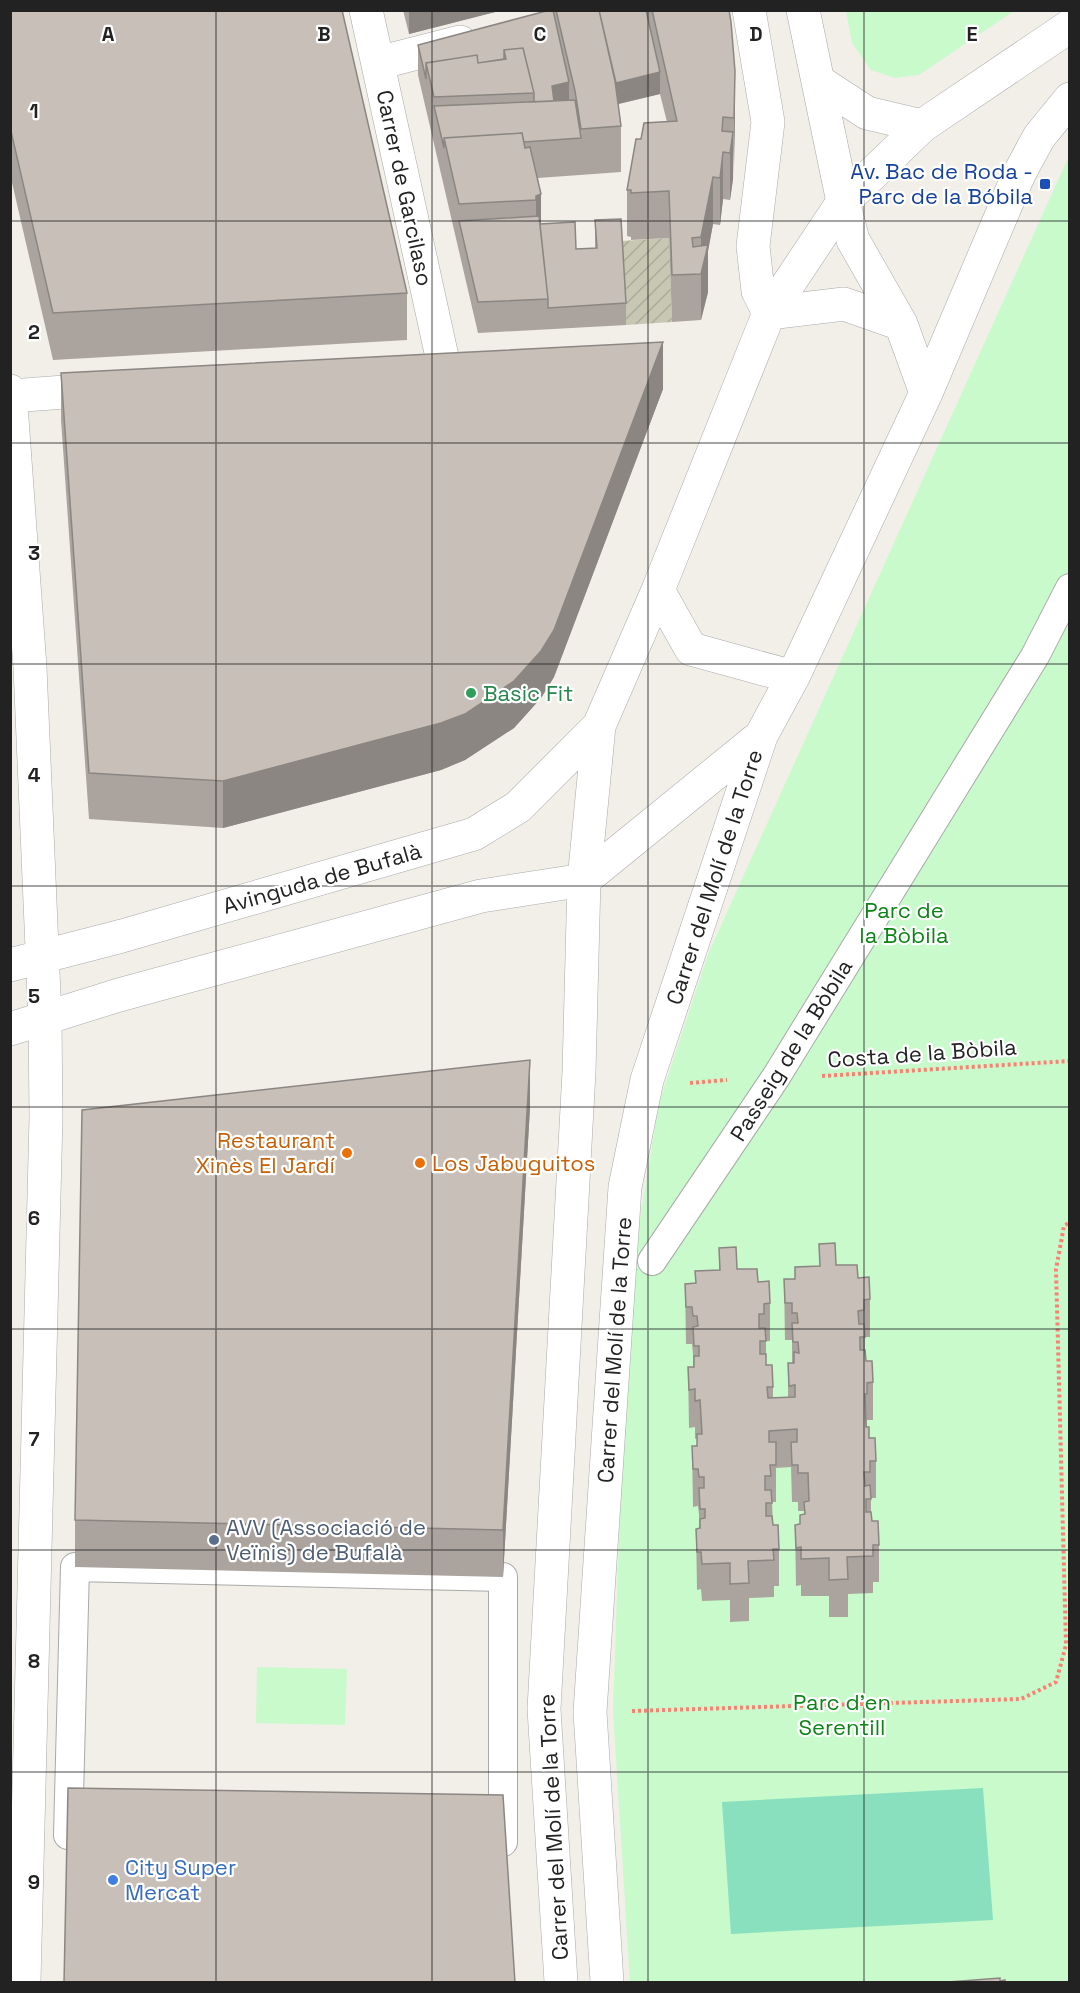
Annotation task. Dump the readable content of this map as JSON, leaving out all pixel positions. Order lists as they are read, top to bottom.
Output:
{
  "streets": {
    "street": [
      "Carrer de Garcilaso",
      "Carrer del Molí de la Torre",
      "Avinguda de Bufalà",
      "Passeig de la Bòbila"
    ],
    "path": ["Costa de la Bòbila"]
  },
  "crossings": [
    ["Carrer del Molí de la Torre", "Avinguda de Bufalà"],
    ["Passeig de la Bòbila", "Costa de la Bòbila"]
  ],
  "parks": ["Parc de la Bòbila", "Parc d'en Serentill"],
  "places": {
    "transit": ["Av. Bac de Roda - Parc de la Bóbila"],
    "other": [
      "Basic Fit",
      "Restaurant Xinès El Jardí",
      "Los Jabuguitos",
      "AVV (Associació de Veïnis) de Bufalà",
      "City Super Mercat"
    ]
  },
  "grid": {
    "columns": [
      "A",
      "B",
      "C",
      "D",
      "E"
    ],
    "rows": [
      "1",
      "2",
      "3",
      "4",
      "5",
      "6",
      "7",
      "8",
      "9"
    ]
  }
}
